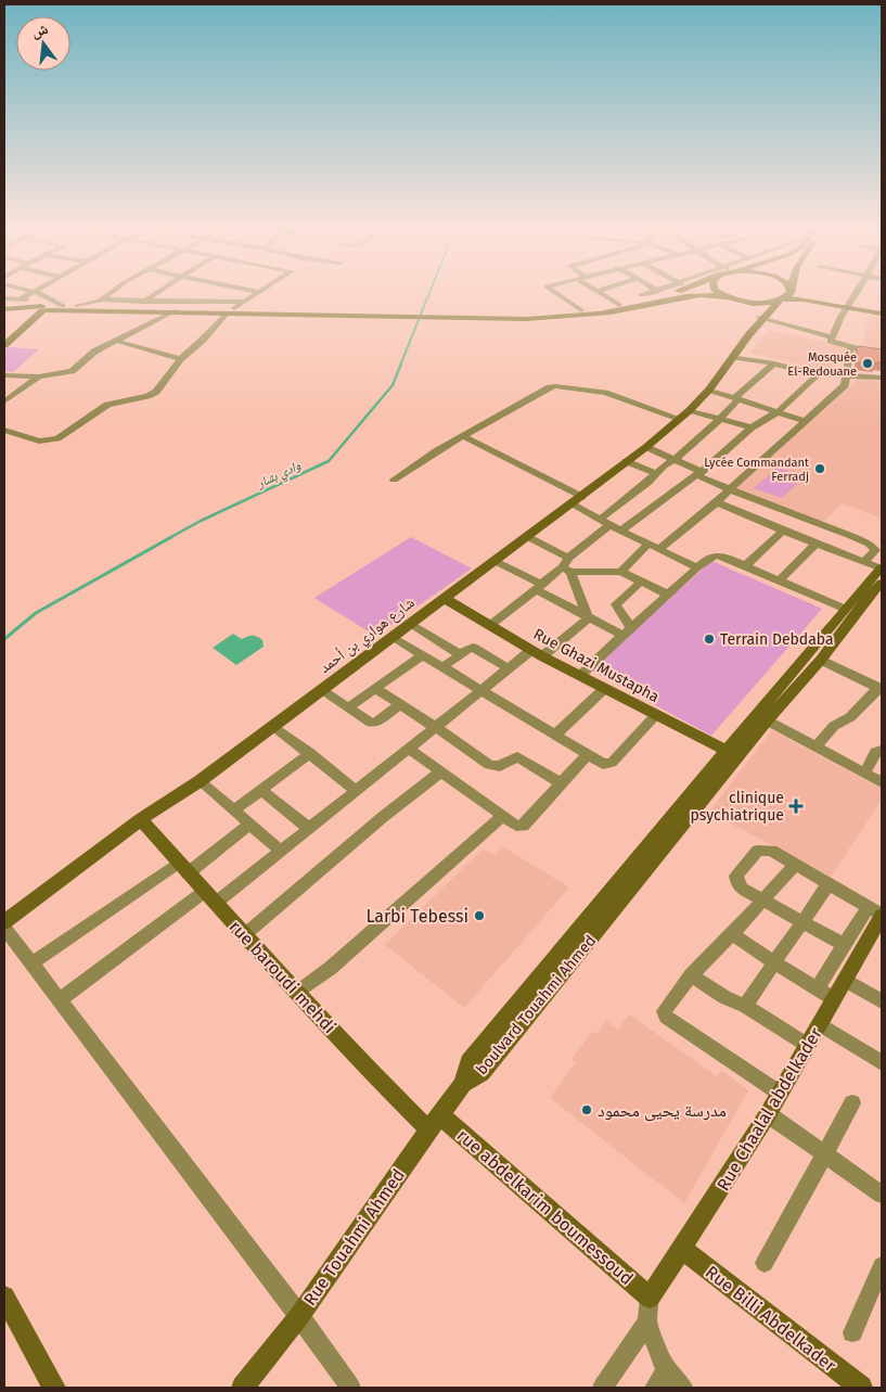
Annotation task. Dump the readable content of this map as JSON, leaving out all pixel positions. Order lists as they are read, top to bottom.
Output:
{
  "streets": {
    "main road": [
      "شارع هواري بن أحمد",
      "Rue Ghazi Mustapha",
      "rue baroudi mehdi",
      "boulvard Touahmi Ahmed",
      "Rue Chaalal abdelkader",
      "rue abdelkarim boumessoud",
      "Rue Touahmi Ahmed",
      "Rue Billi Abdelkader"
    ]
  },
  "crossings": [
    ["شارع هواري بن أحمد", "Rue Ghazi Mustapha"],
    ["شارع هواري بن أحمد", "rue baroudi mehdi"],
    ["Rue Ghazi Mustapha", "boulvard Touahmi Ahmed"],
    ["rue baroudi mehdi", "rue abdelkarim boumessoud"],
    ["rue baroudi mehdi", "Rue Touahmi Ahmed"],
    ["boulvard Touahmi Ahmed", "Rue Touahmi Ahmed"],
    ["Rue Chaalal abdelkader", "rue abdelkarim boumessoud"],
    ["Rue Chaalal abdelkader", "Rue Billi Abdelkader"],
    ["rue abdelkarim boumessoud", "Rue Touahmi Ahmed"]
  ],
  "water": ["وادي بشار"],
  "places": {
    "other": [
      "Mosquée El-Redouane",
      "Lycée Commandant Ferradj",
      "Terrain Debdaba",
      "Larbi Tebessi",
      "مدرسة يحيى محمود"
    ],
    "health": ["clinique psychiatrique"]
  },
  "north": "top"
}
